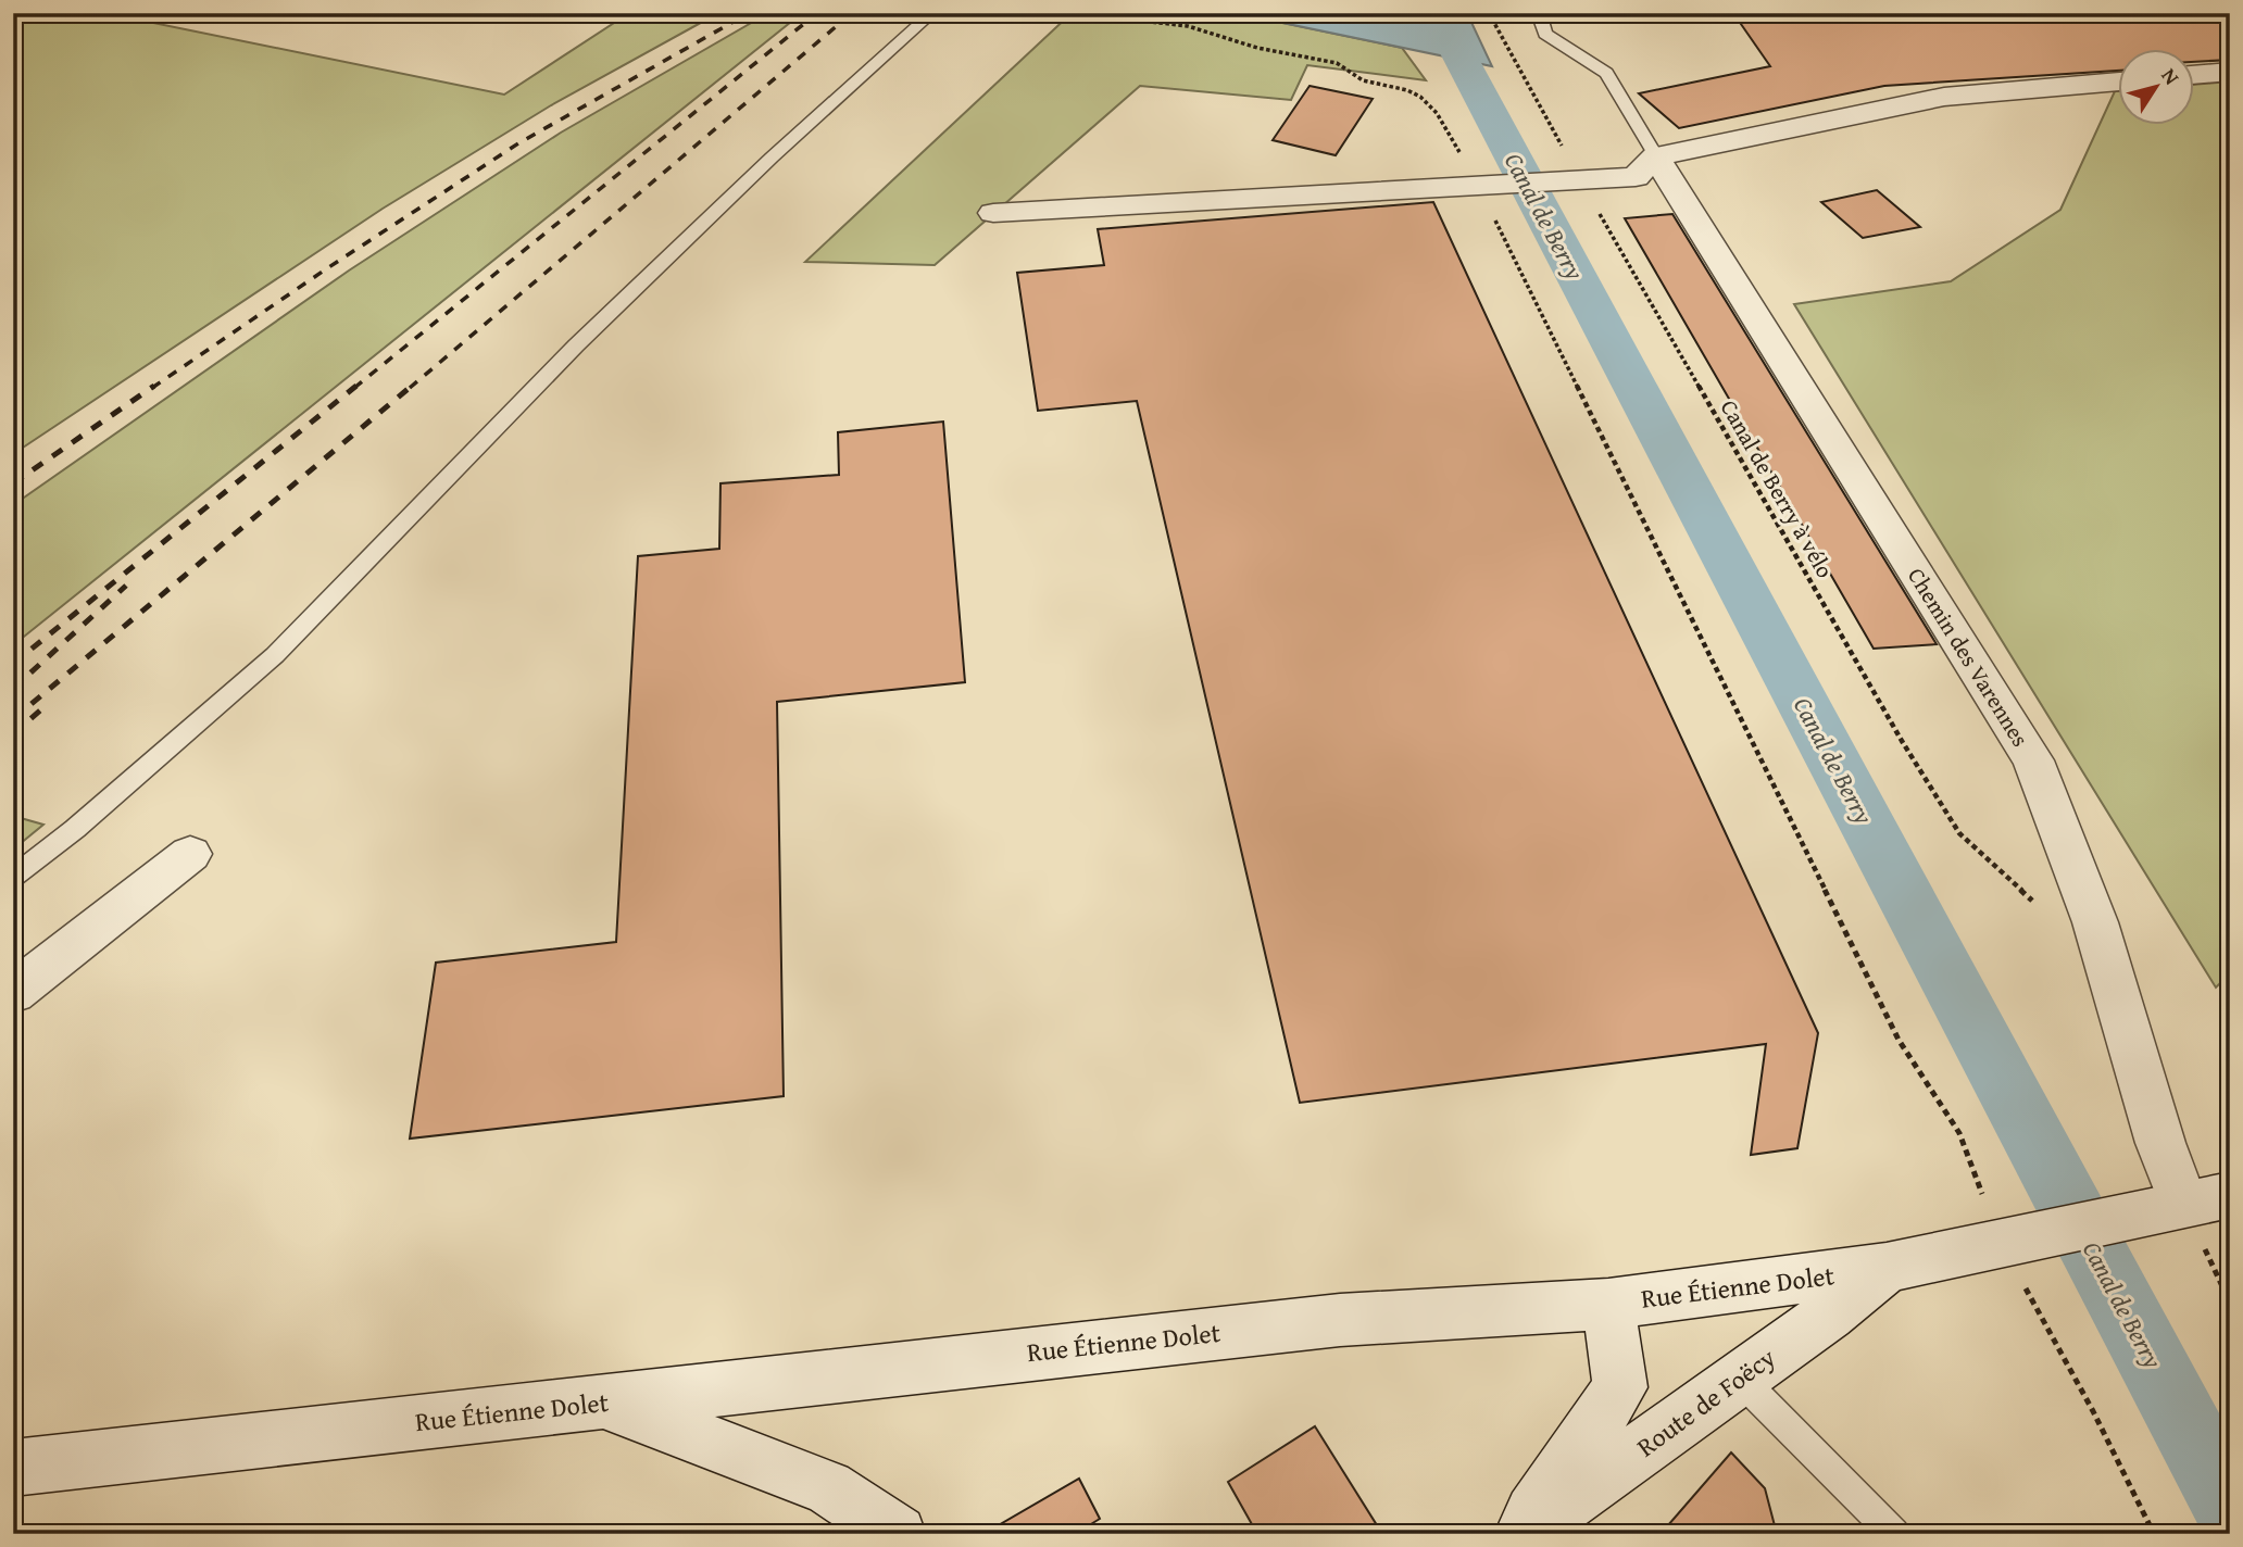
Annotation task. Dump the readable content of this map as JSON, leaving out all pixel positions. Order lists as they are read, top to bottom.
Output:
{
  "streets": {
    "street": ["Chemin des Varennes", "Rue Étienne Dolet", "Route de Foëcy"],
    "path": ["Canal de Berry à vélo"]
  },
  "crossings": [
    ["Canal de Berry à vélo", "Chemin des Varennes"],
    ["Chemin des Varennes", "Rue Étienne Dolet"],
    ["Rue Étienne Dolet", "Route de Foëcy"]
  ],
  "water": ["Canal de Berry"],
  "north": "top right"
}
